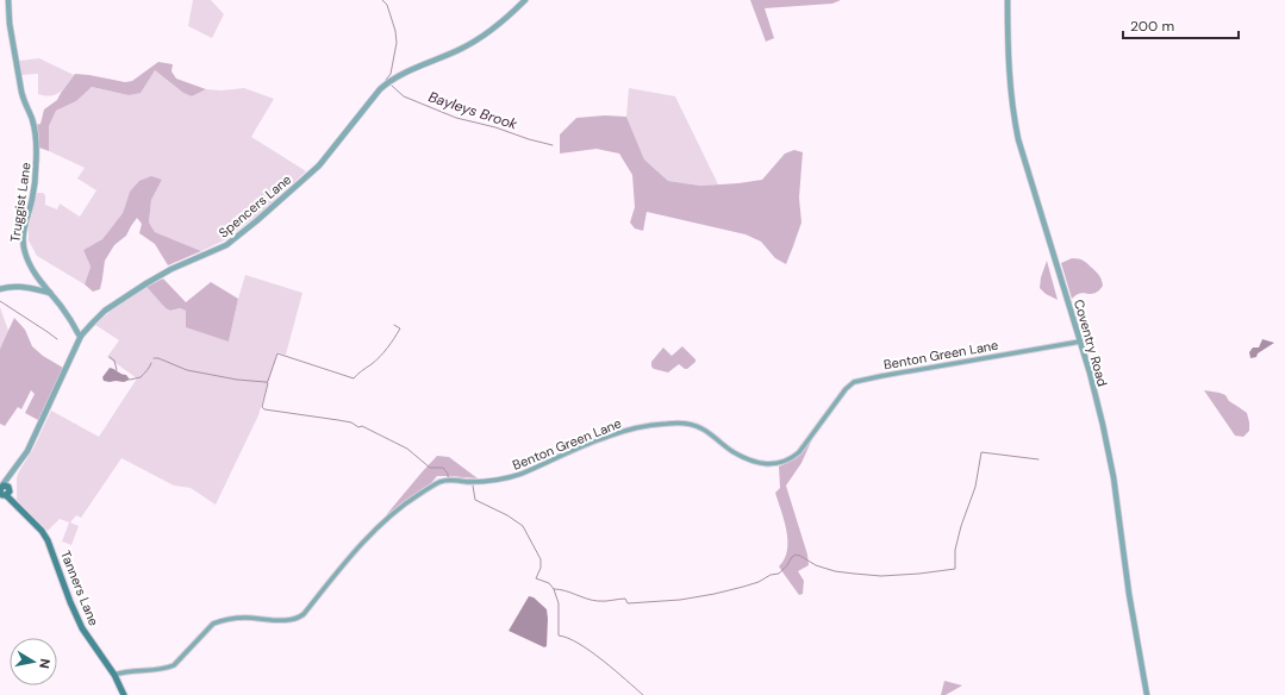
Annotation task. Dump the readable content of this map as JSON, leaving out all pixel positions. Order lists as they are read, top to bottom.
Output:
{
  "streets": {
    "main road": ["Tanners Lane"],
    "street": [
      "Truggist Lane",
      "Spencers Lane",
      "Coventry Road",
      "Benton Green Lane"
    ]
  },
  "crossings": [
    ["Truggist Lane", "Spencers Lane"],
    ["Spencers Lane", "Tanners Lane"],
    ["Coventry Road", "Benton Green Lane"],
    ["Benton Green Lane", "Tanners Lane"]
  ],
  "water": ["Bayleys Brook"],
  "scale_bar": "200 m",
  "north": "right"
}
